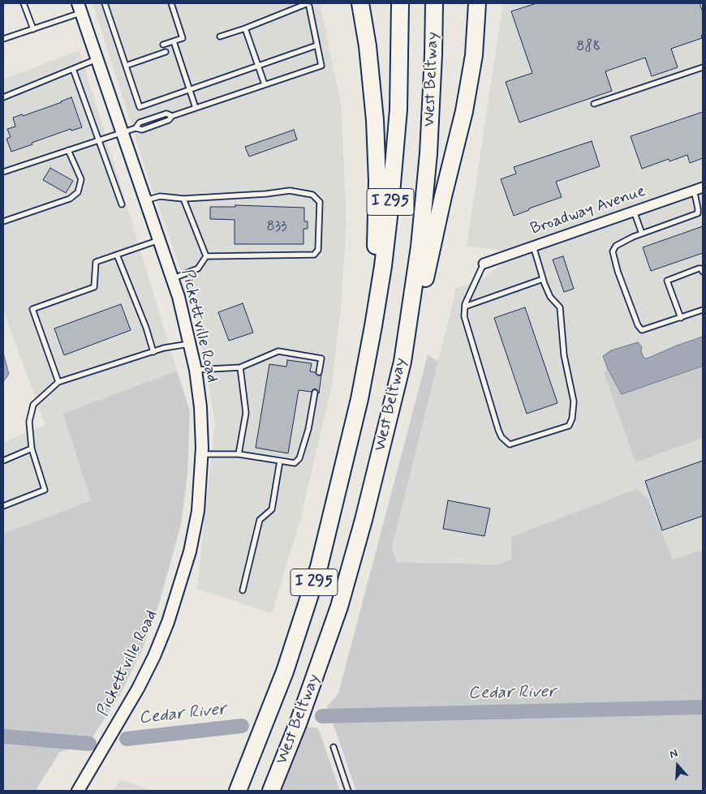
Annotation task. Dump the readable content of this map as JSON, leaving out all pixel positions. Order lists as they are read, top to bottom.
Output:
{
  "streets": {
    "highway": ["West Beltway", "I 295"],
    "street": ["Broadway Avenue", "Pickettville Road"]
  },
  "water": ["Cedar River"],
  "house_numbers": ["888", "833"],
  "north": "top"
}
